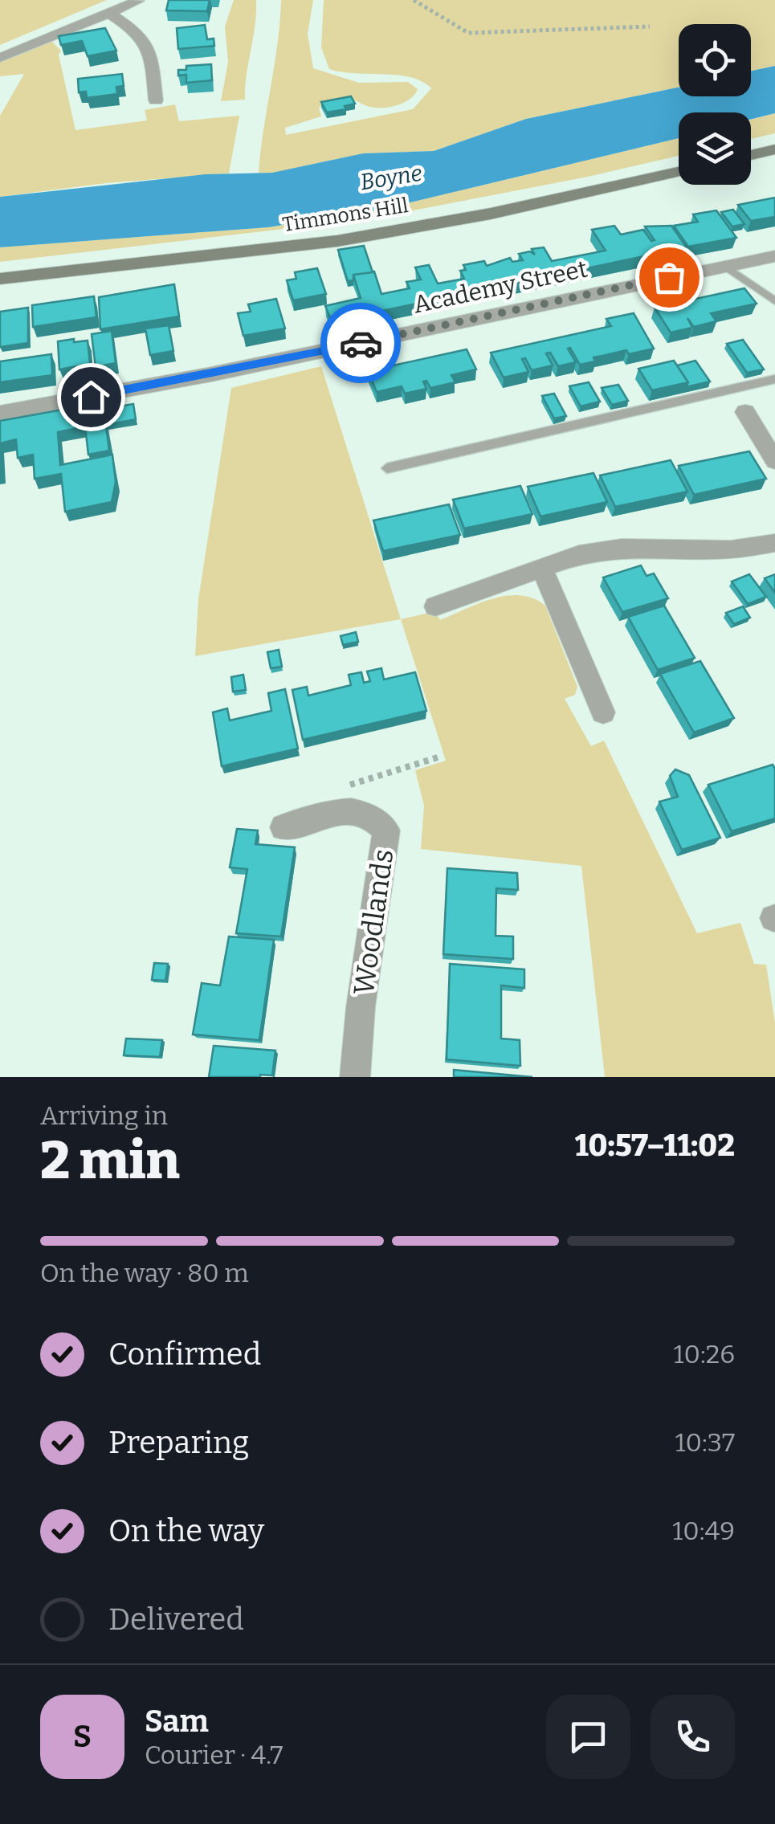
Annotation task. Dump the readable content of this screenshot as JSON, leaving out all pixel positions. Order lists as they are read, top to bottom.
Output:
{
  "streets": {
    "main road": ["Timmons Hill"],
    "street": ["Academy Street", "Woodlands"]
  },
  "water": ["Boyne"],
  "page": {
    "heading": ["2 min", "Arriving in", "10:57–11:02"],
    "panel": ["Sam", "Courier · 4.7"],
    "bar": "On the way · 80 m",
    "list": [
      ["Confirmed", "10:26"],
      ["Preparing", "10:37"],
      ["On the way", "10:49"],
      "Delivered"
    ],
    "round": "S"
  }
}
